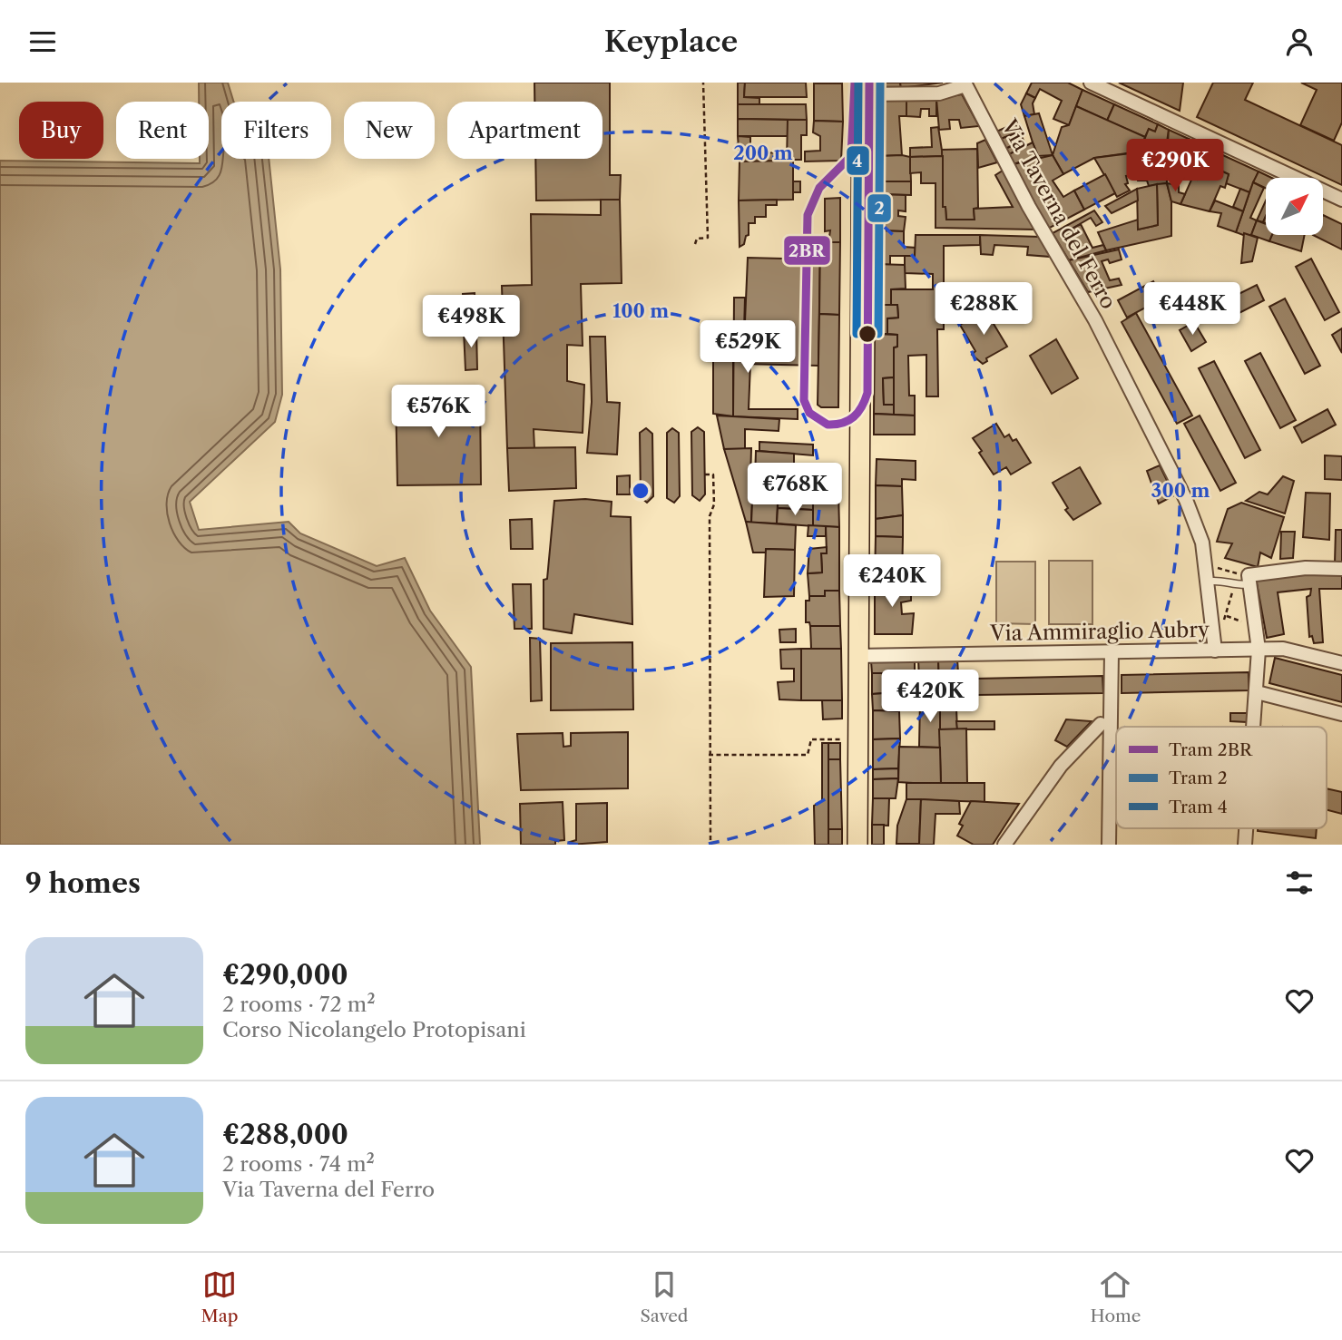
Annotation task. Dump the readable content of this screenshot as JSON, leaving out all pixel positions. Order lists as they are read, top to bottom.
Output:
{
  "streets": {
    "street": ["Via Taverna del Ferro", "Via Ammiraglio Aubry"]
  },
  "crossings": [
    ["Via Taverna del Ferro", "Via Ammiraglio Aubry"]
  ],
  "lines": ["tram line 2BR", "tram line 2", "tram line 4"],
  "legend": ["Tram 2BR", "Tram 2", "Tram 4"],
  "north": "top right",
  "page": {
    "header": "Keyplace",
    "chip": [
      "Buy",
      "Rent",
      "Filters",
      "New",
      "Apartment"
    ],
    "price": [
      "€290K",
      "€288K",
      "€448K",
      "€498K",
      "€529K",
      "€576K",
      "€768K",
      "€240K",
      "€420K"
    ],
    "heading": "9 homes",
    "list": [
      {
        "name": "€290,000",
        "note": "2 rooms · 72 m² · Corso Nicolangelo Protopisani"
      },
      {
        "name": "€288,000",
        "note": "2 rooms · 74 m² · Via Taverna del Ferro"
      }
    ],
    "tabs": ["Map", "Saved", "Home"]
  },
  "rings": ["200 m", "100 m", "300 m"]
}
